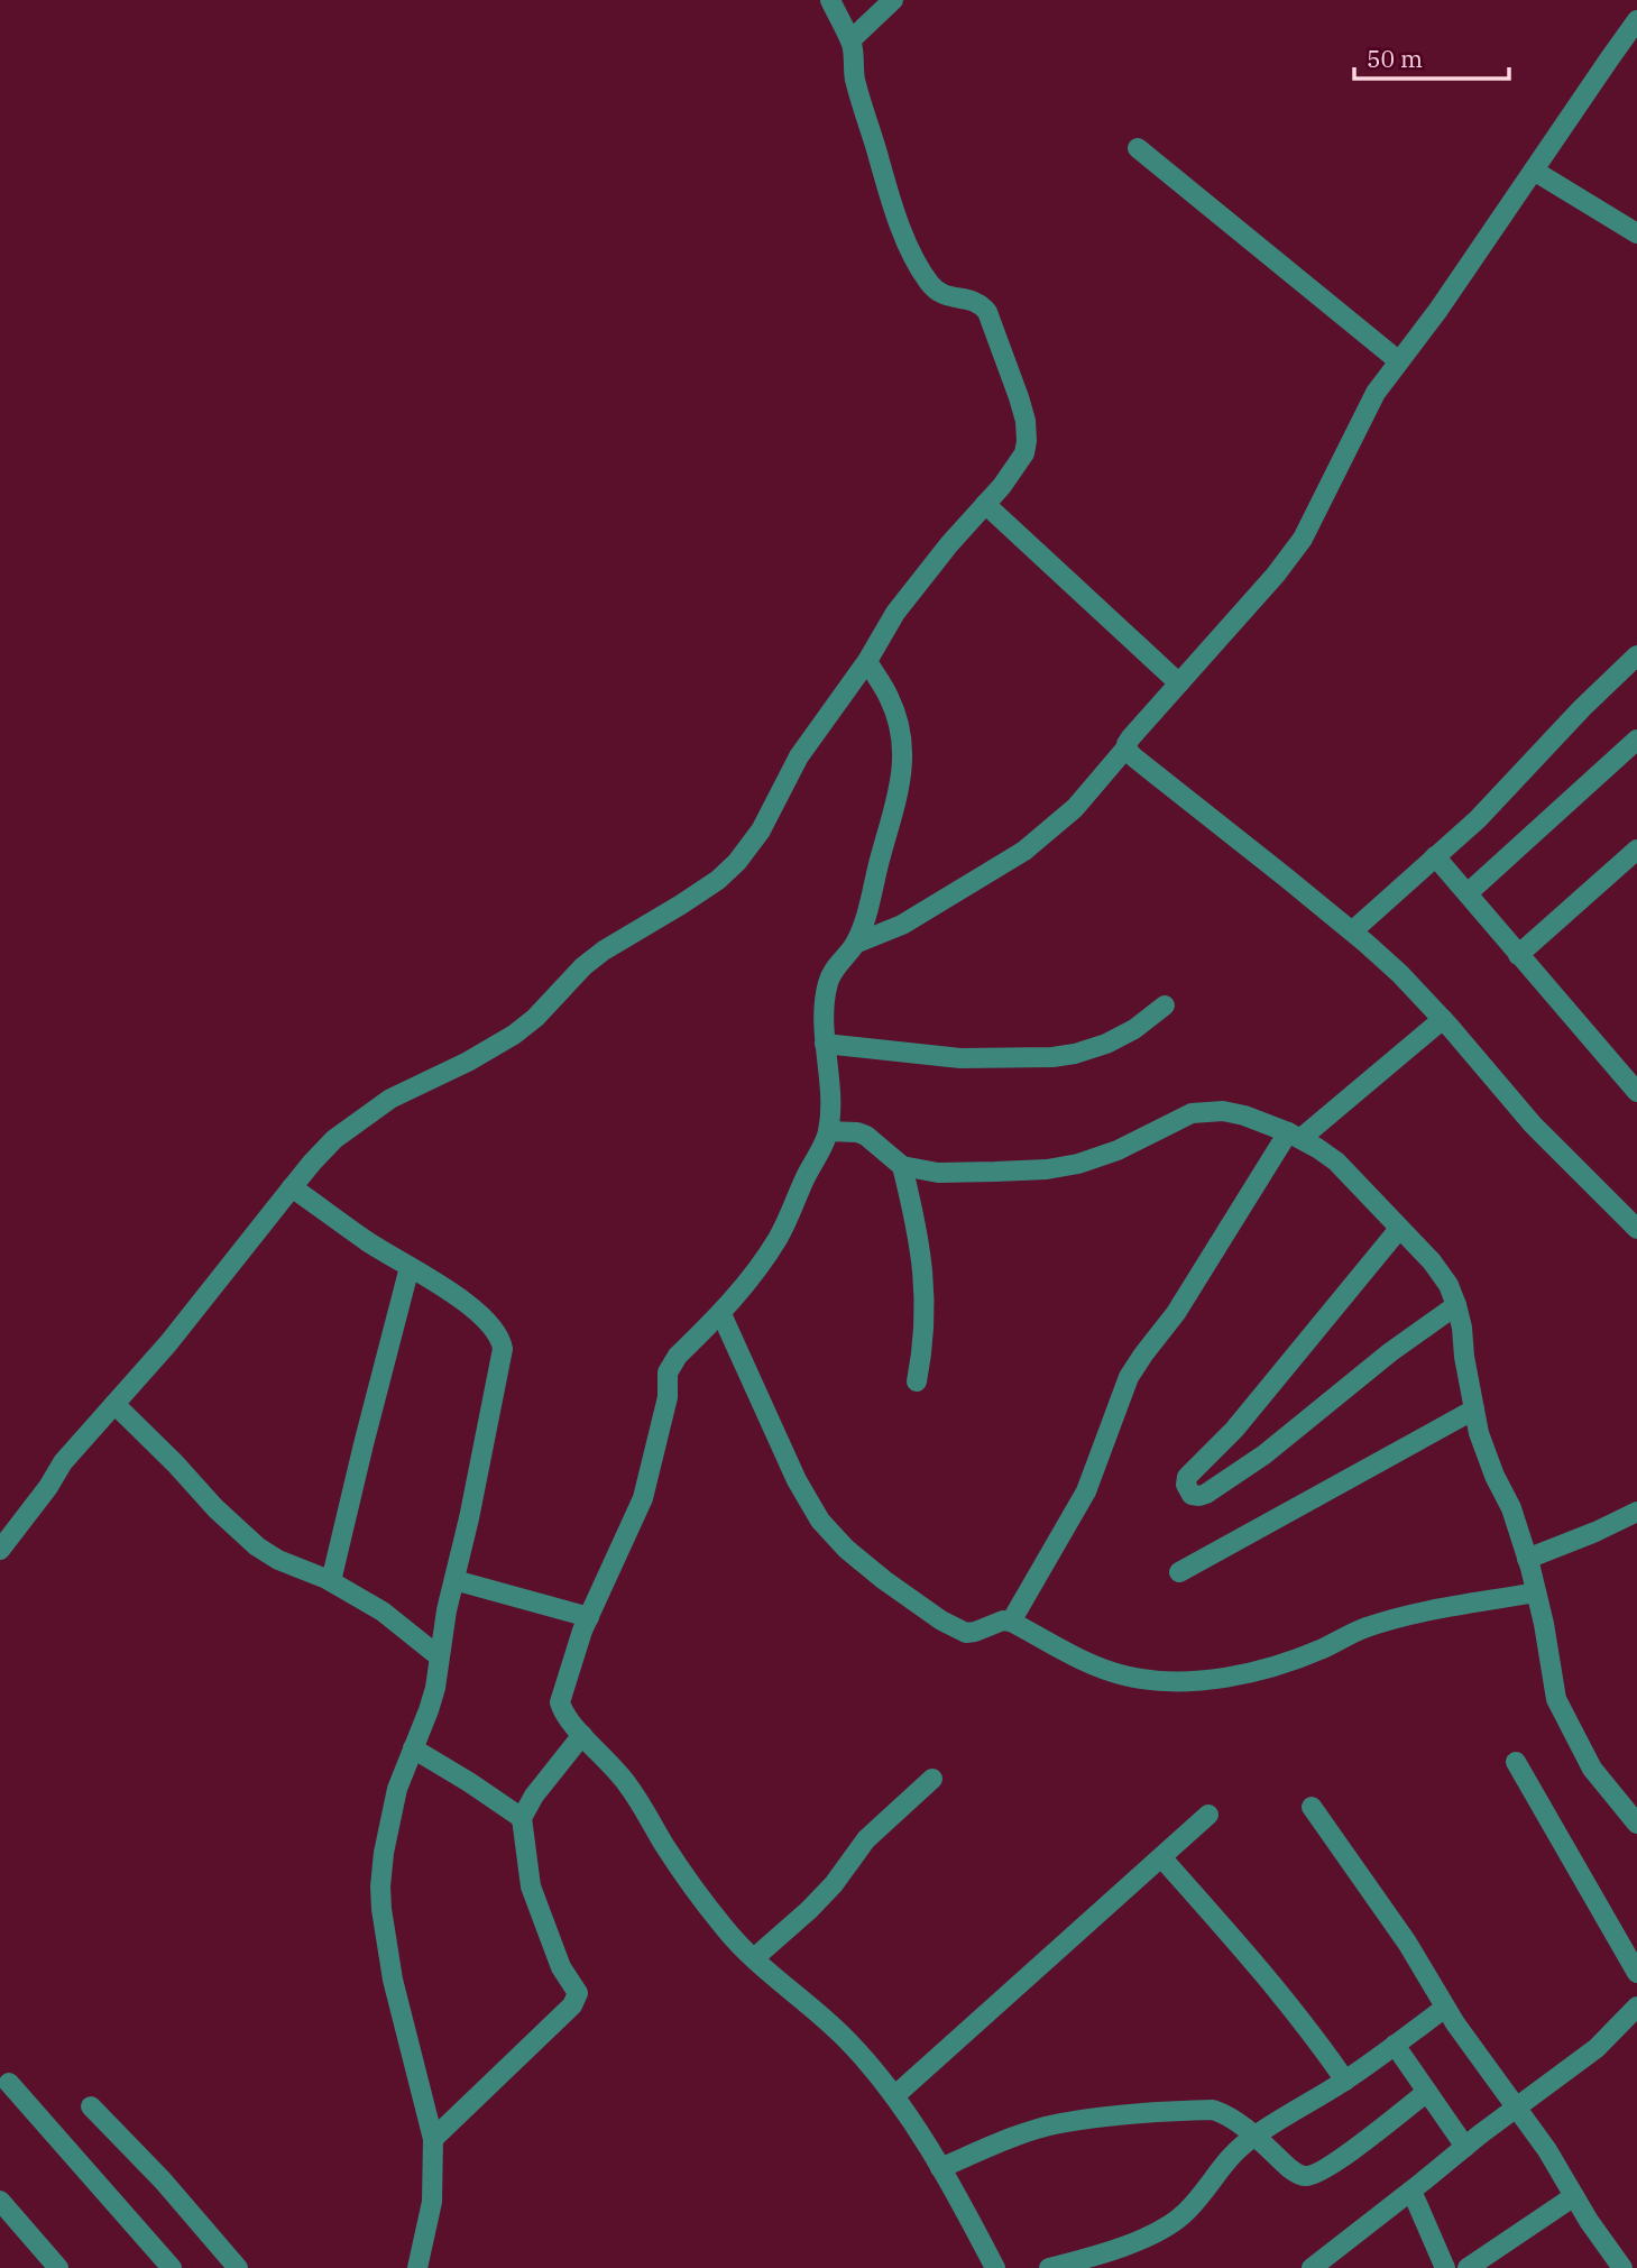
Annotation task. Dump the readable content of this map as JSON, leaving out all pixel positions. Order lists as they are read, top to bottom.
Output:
{
  "scale_bar": "50 m"
}
